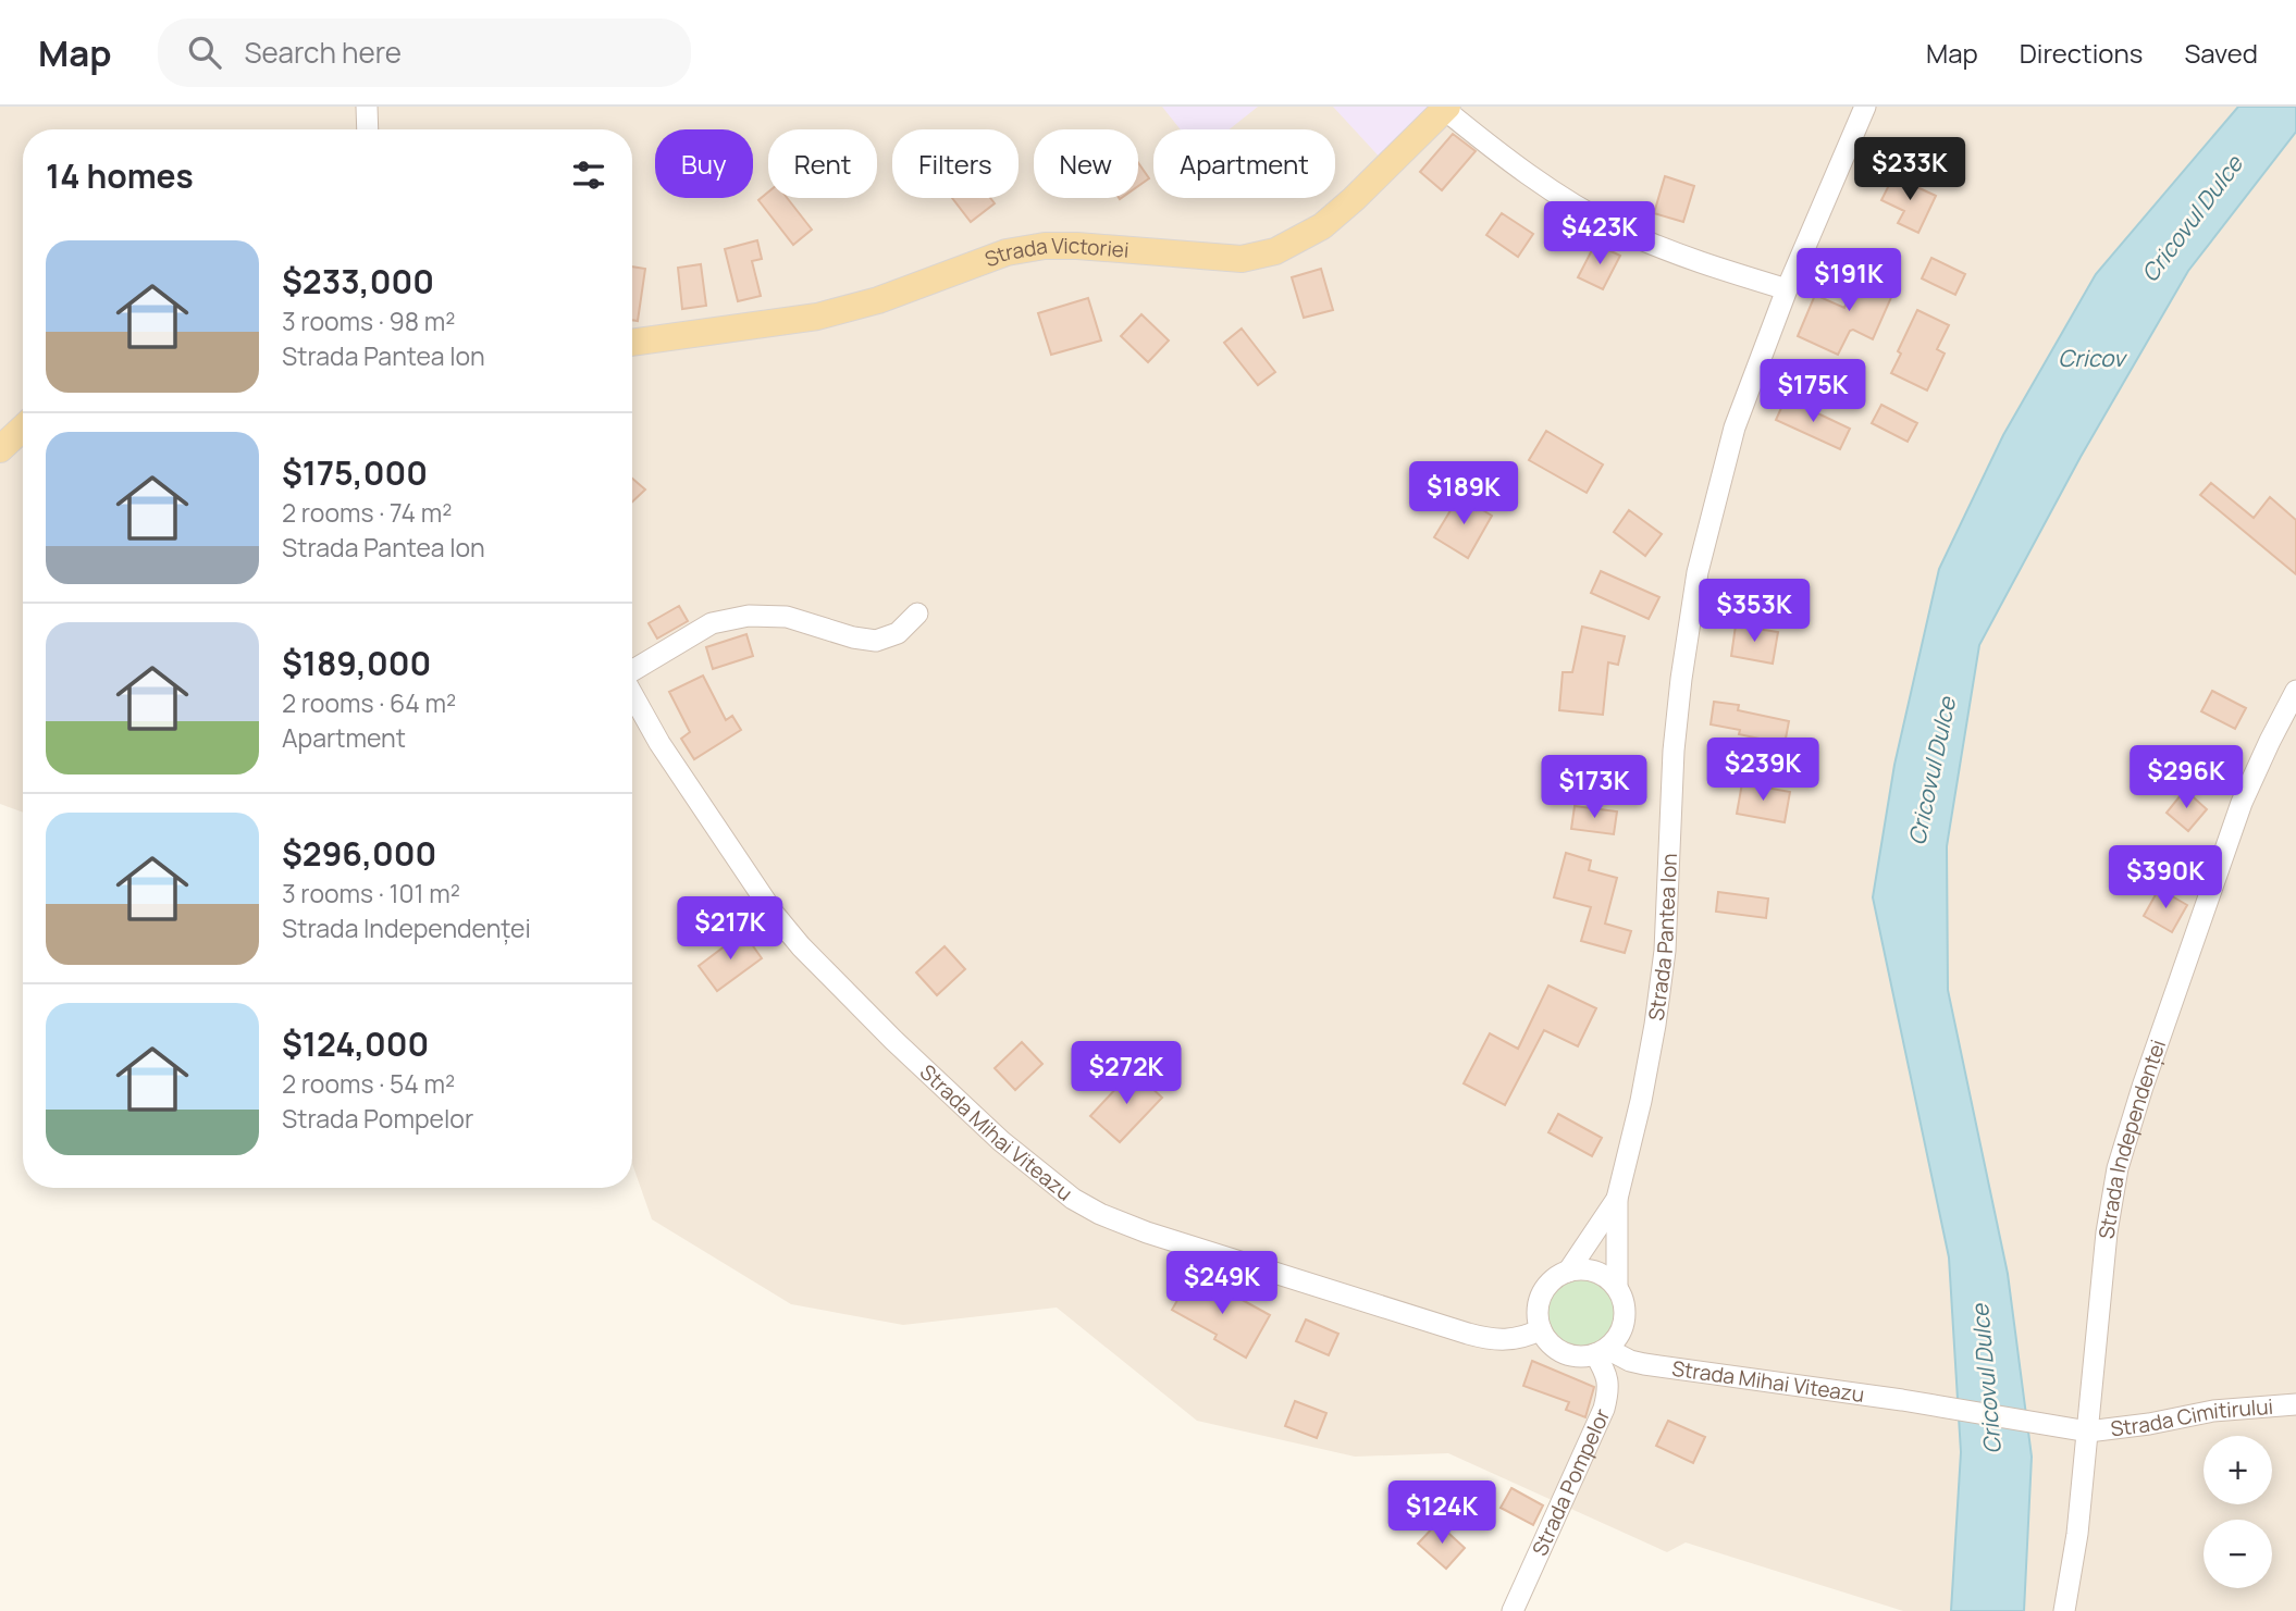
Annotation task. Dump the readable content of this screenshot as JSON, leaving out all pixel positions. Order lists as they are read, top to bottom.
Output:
{
  "streets": {
    "main road": ["Strada Victoriei"],
    "street": [
      "Strada Pantea Ion",
      "Strada Mihai Viteazu",
      "Strada Independenței",
      "Strada Cimitirului",
      "Strada Pompelor"
    ]
  },
  "crossings": [
    ["Strada Pantea Ion", "Strada Mihai Viteazu"],
    ["Strada Pantea Ion", "Strada Pompelor"],
    ["Strada Mihai Viteazu", "Strada Independenței"],
    ["Strada Mihai Viteazu", "Strada Cimitirului"],
    ["Strada Mihai Viteazu", "Strada Pompelor"],
    ["Strada Independenței", "Strada Cimitirului"]
  ],
  "water": ["Cricovul Dulce", "Cricov"],
  "page": {
    "header": "Map",
    "search": "Search here",
    "nav": ["Map", "Directions", "Saved"],
    "chip": [
      "Buy",
      "Rent",
      "Filters",
      "New",
      "Apartment"
    ],
    "heading": "14 homes",
    "price": [
      "$233K",
      "$423K",
      "$191K",
      "$175K",
      "$189K",
      "$353K",
      "$239K",
      "$296K",
      "$173K",
      "$390K",
      "$217K",
      "$272K",
      "$249K",
      "$124K"
    ],
    "list": [
      {
        "name": "$233,000",
        "note": "3 rooms · 98 m² · Strada Pantea Ion"
      },
      {
        "name": "$175,000",
        "note": "2 rooms · 74 m² · Strada Pantea Ion"
      },
      {
        "name": "$189,000",
        "note": "2 rooms · 64 m² · Apartment"
      },
      {
        "name": "$296,000",
        "note": "3 rooms · 101 m² · Strada Independenței"
      },
      {
        "name": "$124,000",
        "note": "2 rooms · 54 m² · Strada Pompelor"
      }
    ],
    "map_buttons": ["+", "−"]
  }
}
